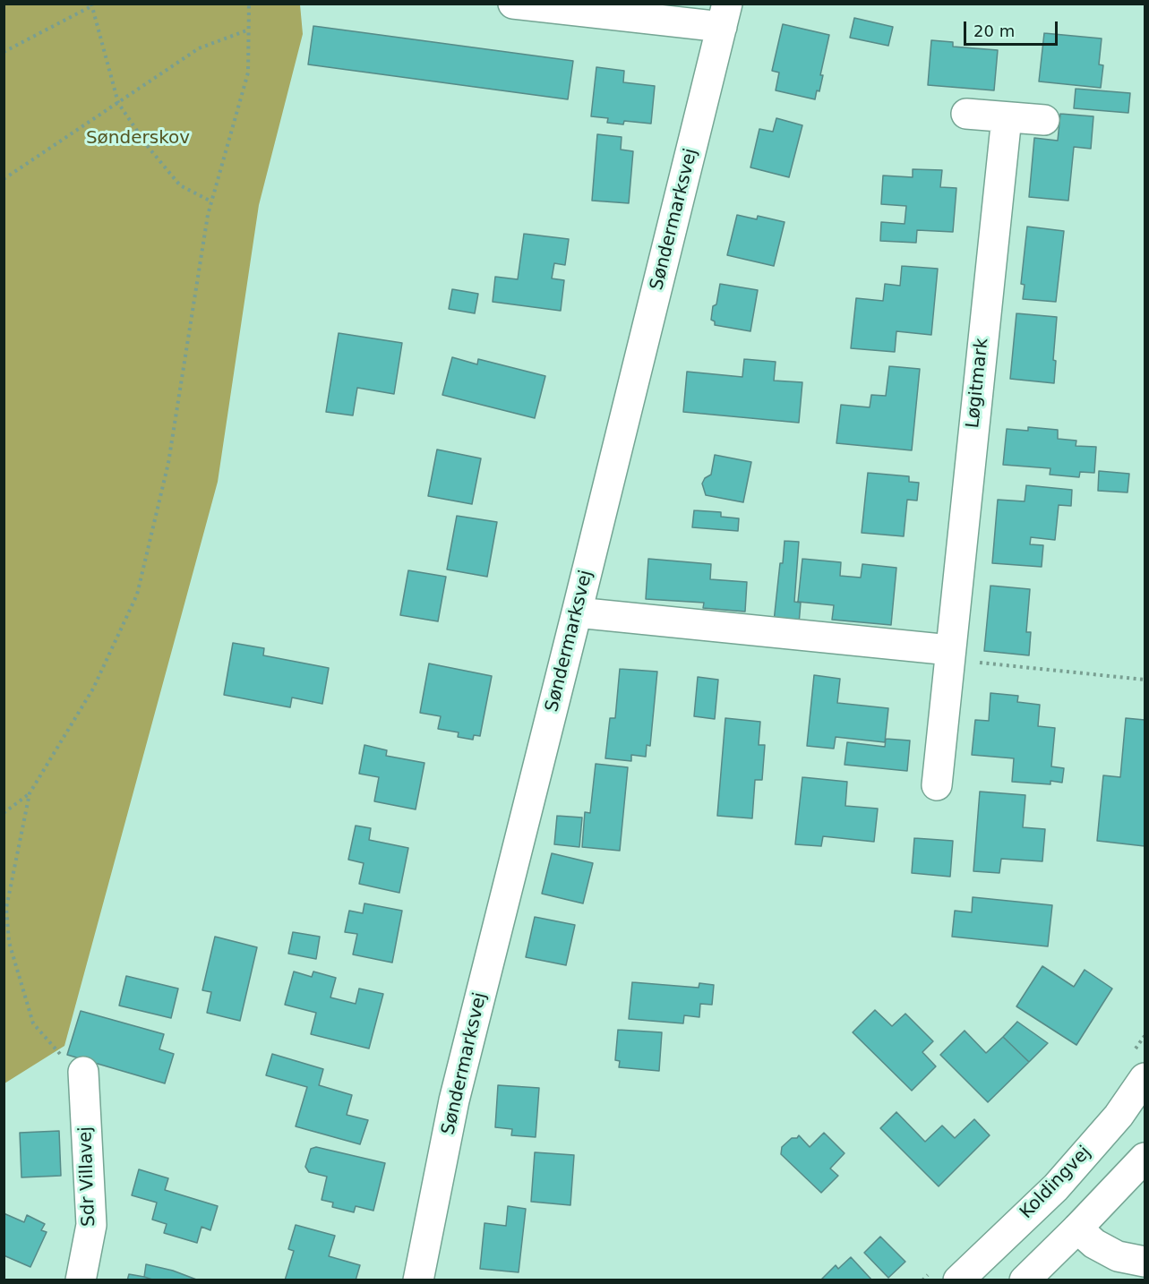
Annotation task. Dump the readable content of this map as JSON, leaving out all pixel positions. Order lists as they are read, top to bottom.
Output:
{
  "streets": {
    "street": [
      "Søndermarksvej",
      "Løgitmark",
      "Sdr Villavej",
      "Koldingvej"
    ]
  },
  "parks": ["Sønderskov"],
  "scale_bar": "20 m"
}
